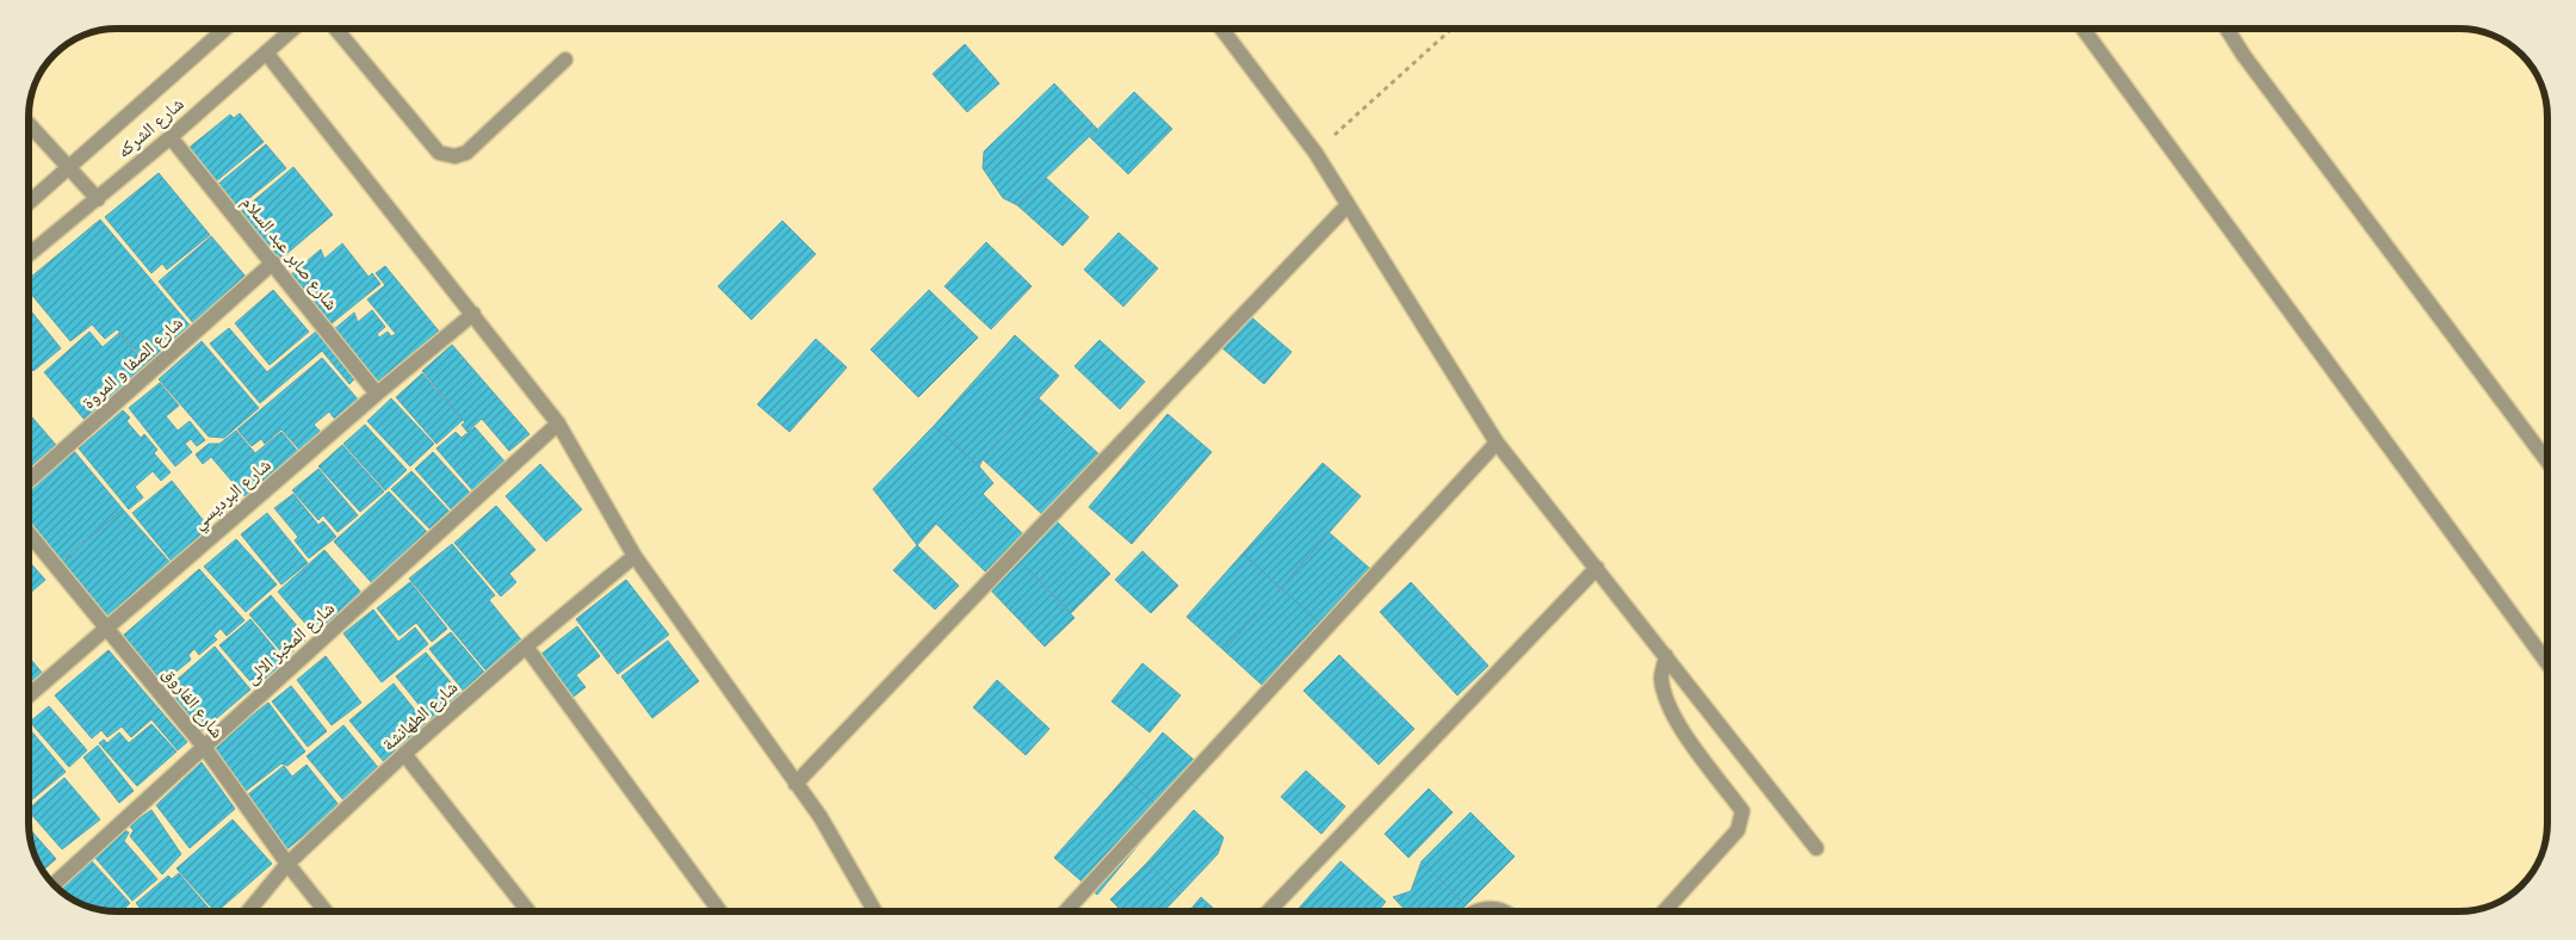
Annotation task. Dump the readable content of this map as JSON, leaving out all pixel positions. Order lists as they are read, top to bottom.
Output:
{
  "streets": {
    "street": [
      "شارع الشركه",
      "شارع صابر عبد السلام",
      "شارع الصفا و المروة",
      "شارع البرديسي",
      "شارع المخبز الالى",
      "شارع الفاروق",
      "شارع الطهانشة"
    ]
  },
  "crossings": [
    ["شارع الشركه", "شارع صابر عبد السلام"],
    ["شارع صابر عبد السلام", "شارع الصفا و المروة"],
    ["شارع صابر عبد السلام", "شارع البرديسي"],
    ["شارع البرديسي", "شارع الفاروق"],
    ["شارع المخبز الالى", "شارع الفاروق"],
    ["شارع الفاروق", "شارع الطهانشة"]
  ]
}
